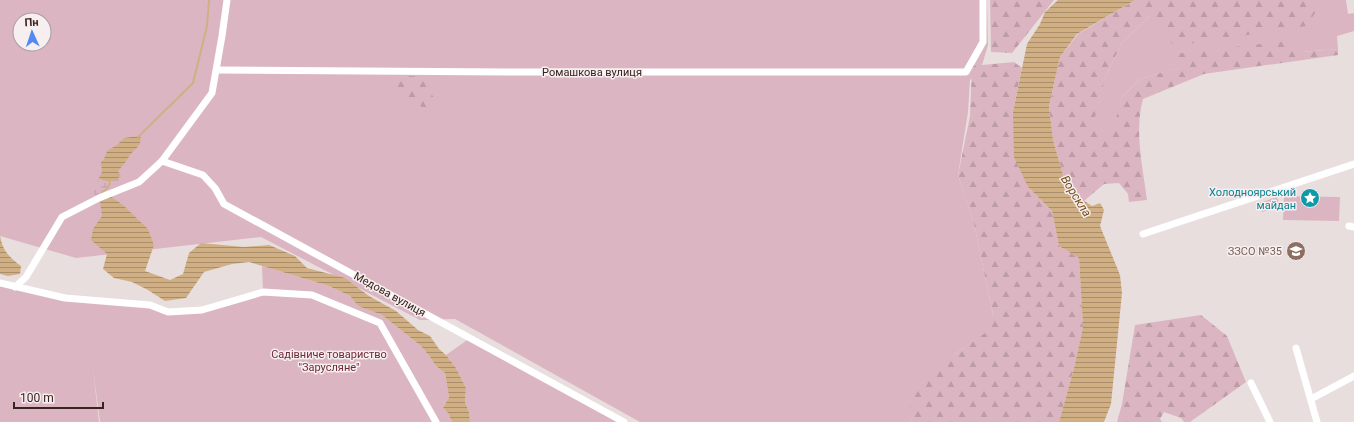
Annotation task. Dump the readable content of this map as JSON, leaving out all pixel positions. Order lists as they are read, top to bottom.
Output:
{
  "streets": {
    "street": ["Ромашкова вулиця", "Медова вулиця"]
  },
  "water": ["Ворскла"],
  "parks": ["Садівниче товариство \"Зарусляне\""],
  "places": {
    "place": ["Холодноярський майдан"],
    "school or university": ["ЗЗСО №35"]
  },
  "scale_bar": "100 m",
  "north": "top"
}
